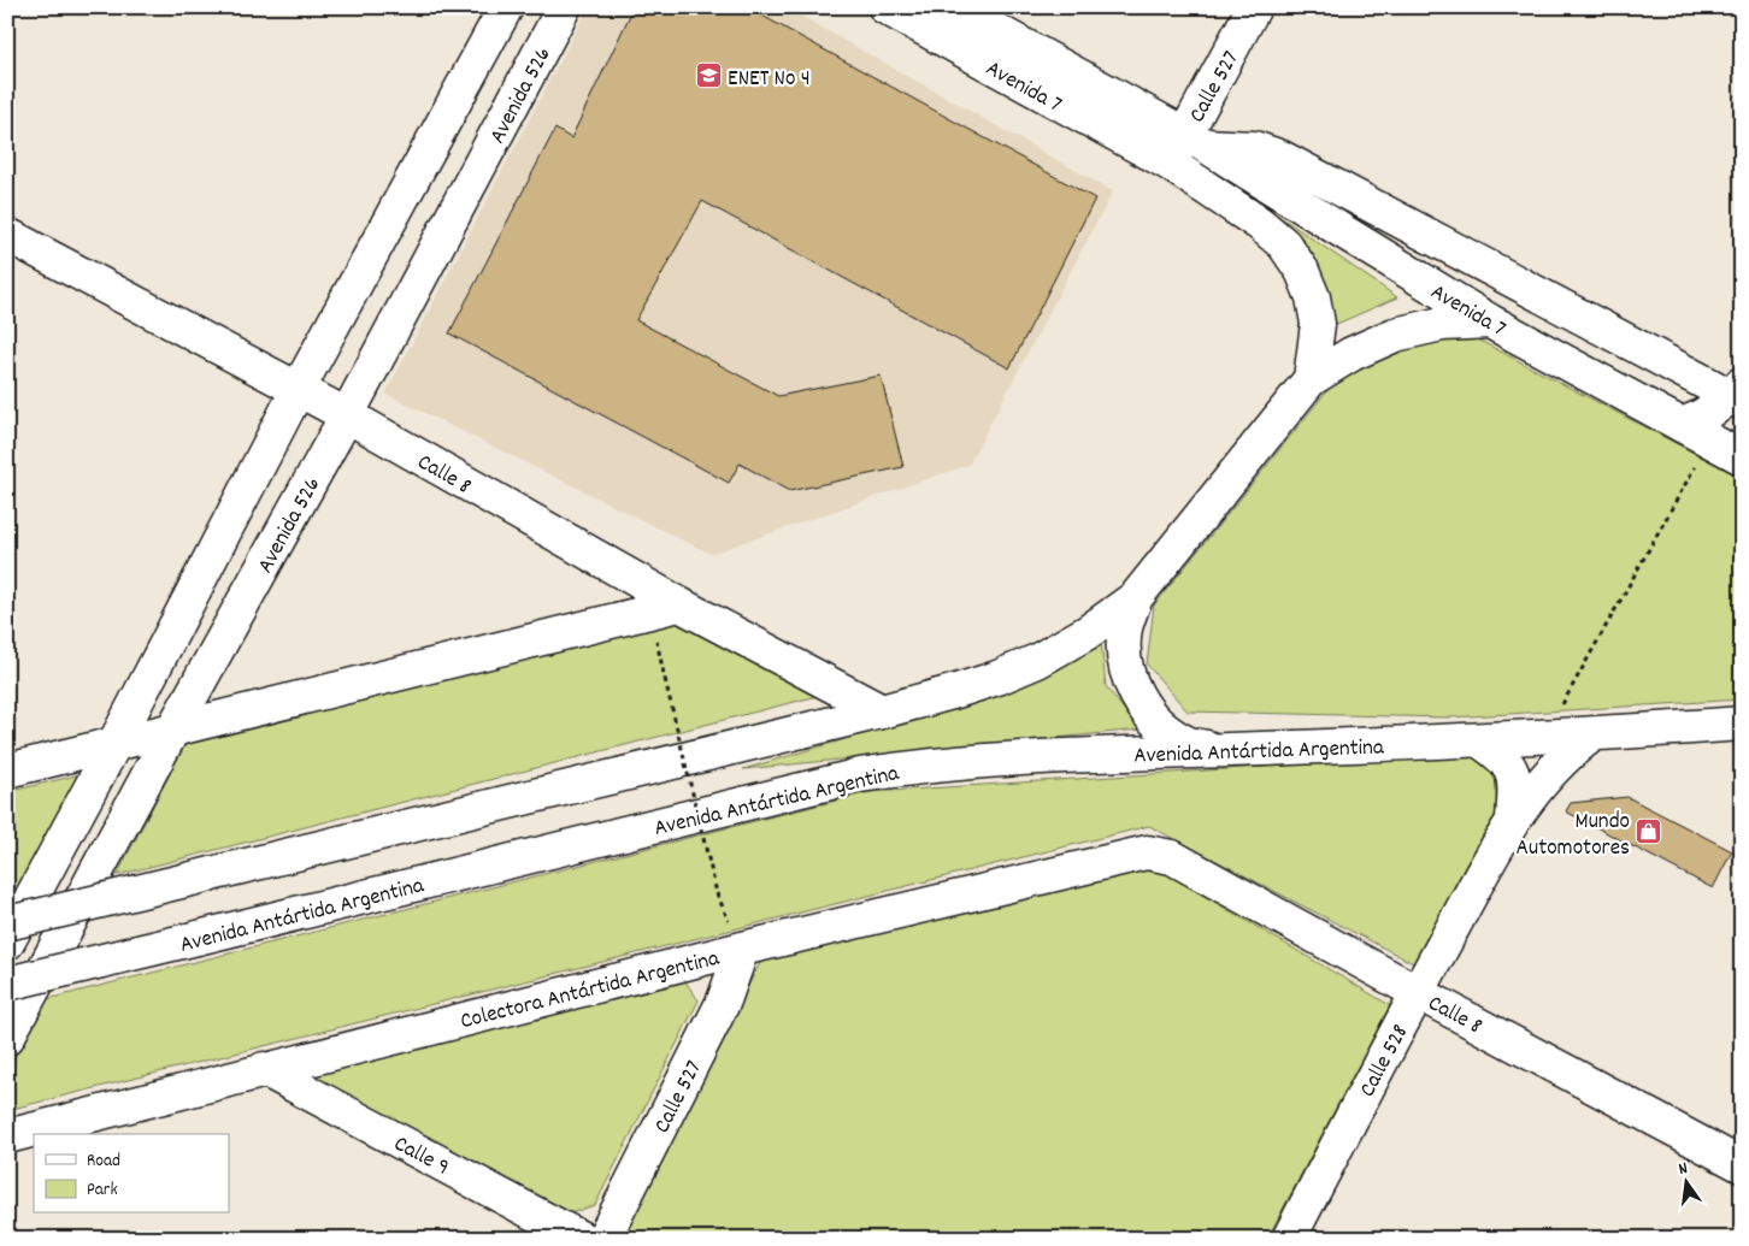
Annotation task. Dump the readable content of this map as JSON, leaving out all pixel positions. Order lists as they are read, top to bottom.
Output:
{
  "streets": {
    "main road": [
      "Avenida 7",
      "Calle 527",
      "Avenida 526",
      "Calle 8",
      "Avenida Antártida Argentina",
      "Colectora Antártida Argentina",
      "Calle 528",
      "Calle 9"
    ]
  },
  "crossings": [
    ["Avenida 7", "Calle 527"],
    ["Calle 527", "Colectora Antártida Argentina"],
    ["Avenida 526", "Calle 8"],
    ["Calle 8", "Colectora Antártida Argentina"],
    ["Calle 8", "Calle 528"],
    ["Avenida Antártida Argentina", "Calle 528"],
    ["Colectora Antártida Argentina", "Calle 9"]
  ],
  "places": {
    "school or university": ["ENET No 4"],
    "shop": ["Mundo Automotores"]
  },
  "legend": ["Road", "Park"],
  "north": "top"
}
